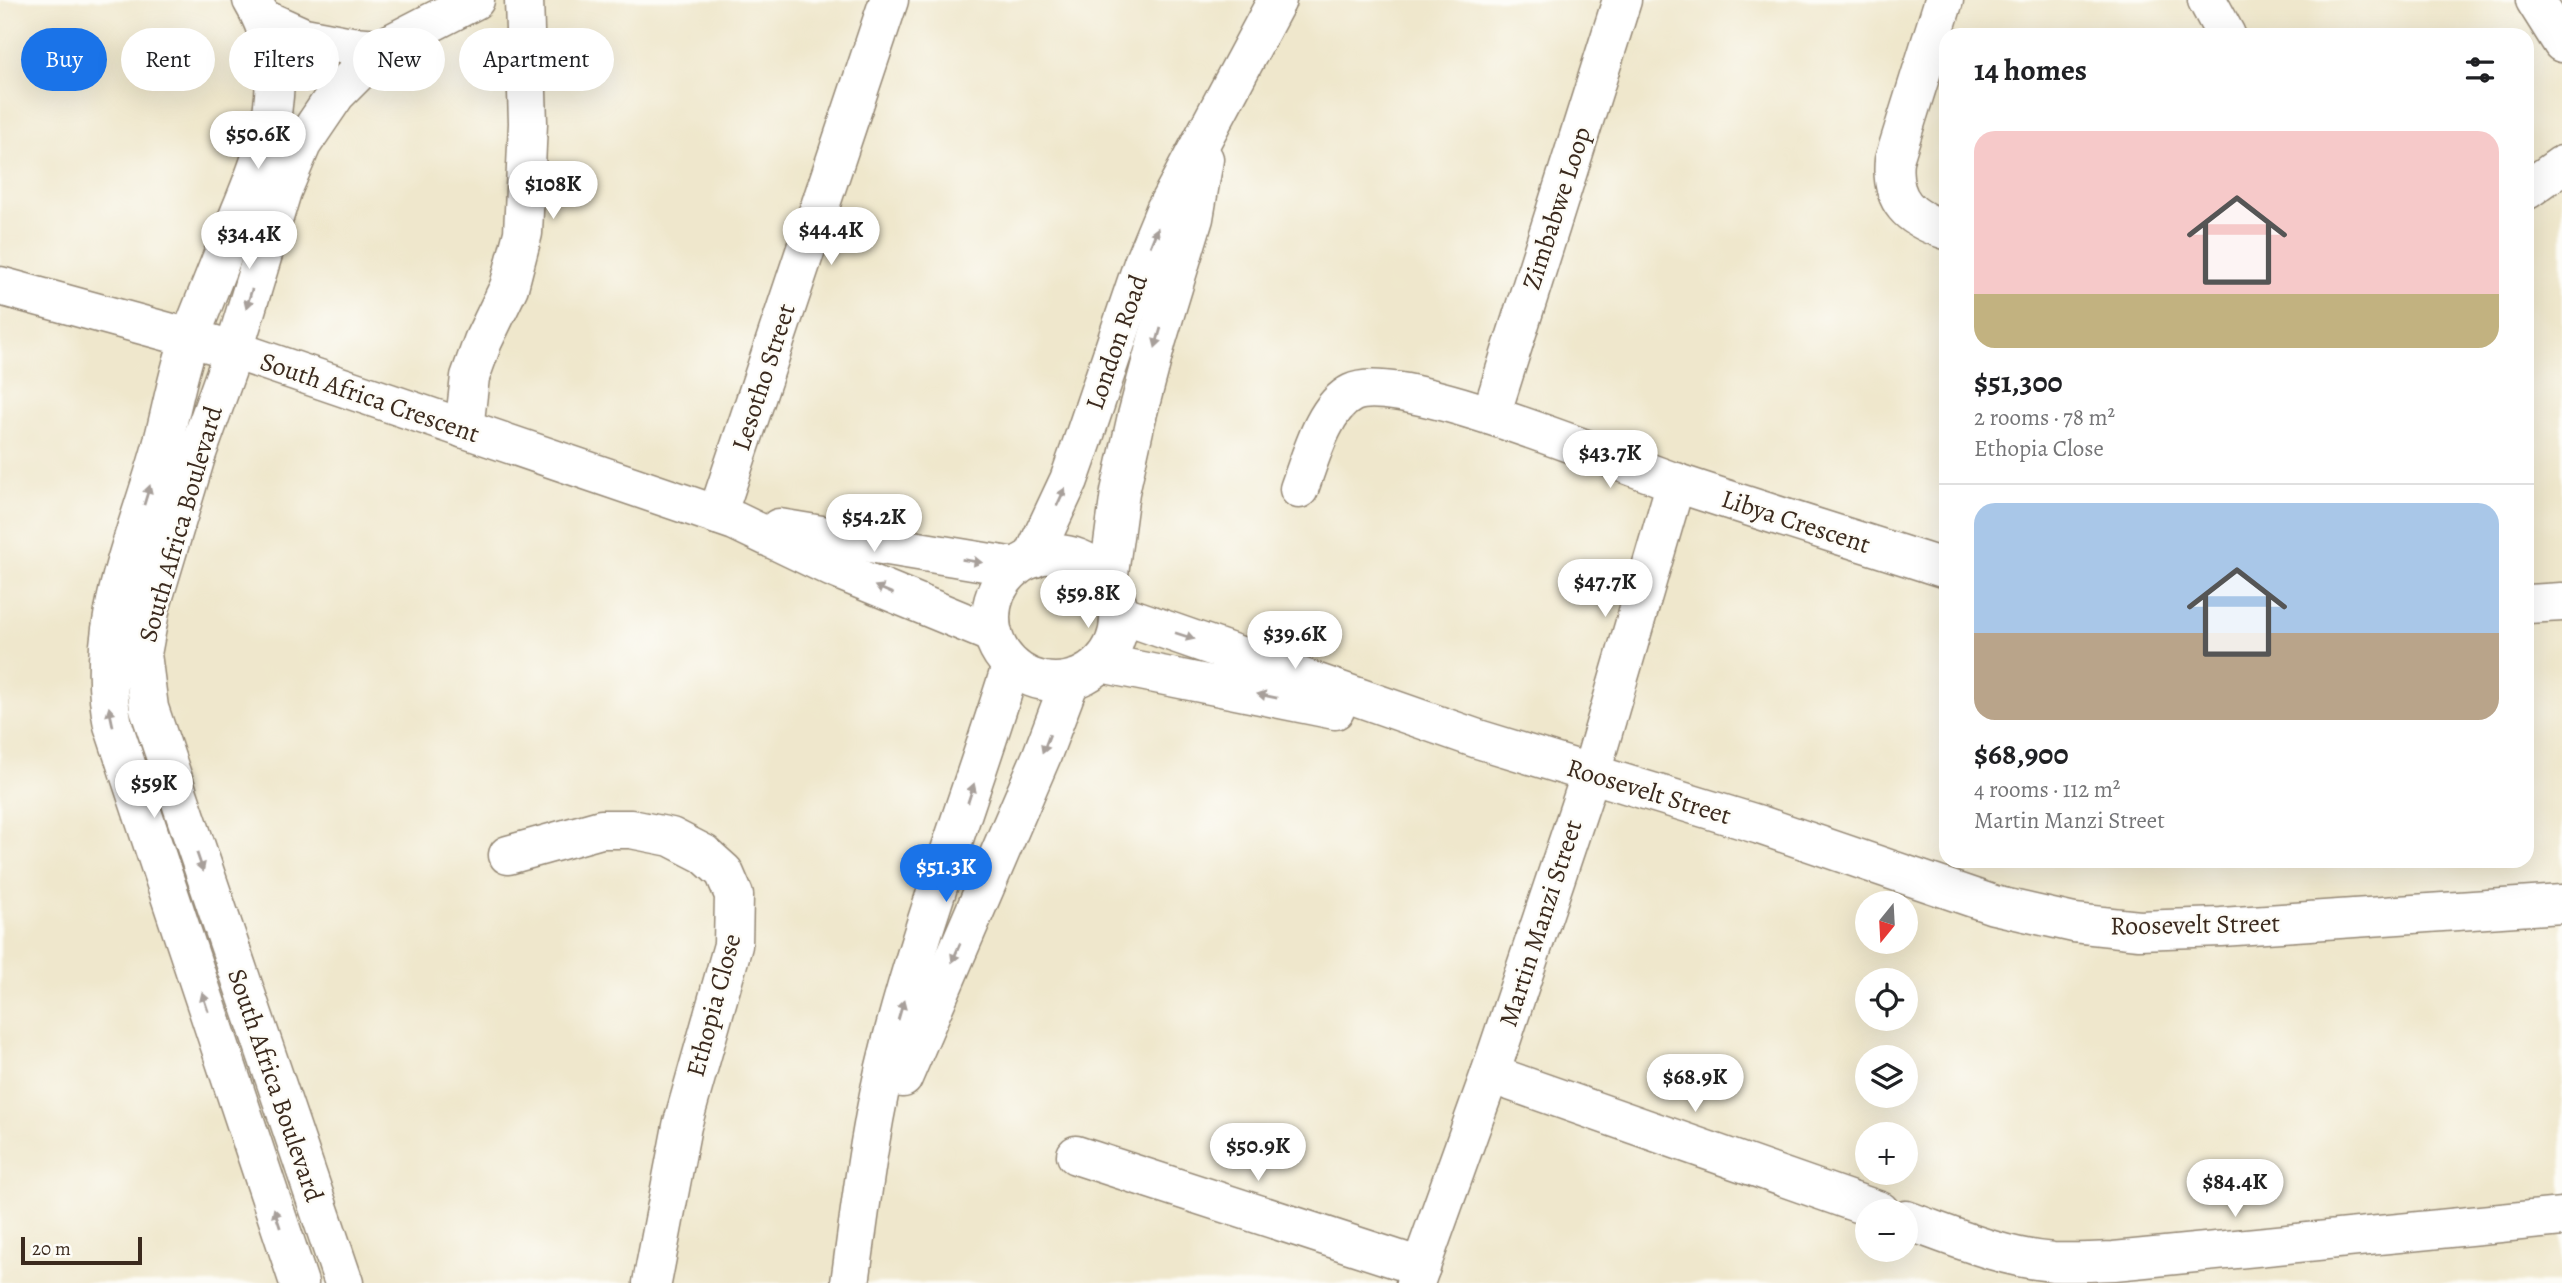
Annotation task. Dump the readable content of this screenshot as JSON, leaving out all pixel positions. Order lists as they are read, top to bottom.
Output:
{
  "streets": {
    "street": [
      "Zimbabwe Loop",
      "London Road",
      "Lesotho Street",
      "South Africa Crescent",
      "Libya Crescent",
      "South Africa Boulevard",
      "Roosevelt Street",
      "Martin Manzi Street",
      "Ethopia Close"
    ]
  },
  "crossings": [
    ["Zimbabwe Loop", "Libya Crescent"],
    ["London Road", "South Africa Crescent"],
    ["London Road", "Roosevelt Street"],
    ["Lesotho Street", "South Africa Crescent"],
    ["South Africa Crescent", "South Africa Boulevard"],
    ["South Africa Crescent", "Roosevelt Street"],
    ["Libya Crescent", "Martin Manzi Street"],
    ["Roosevelt Street", "Martin Manzi Street"]
  ],
  "scale_bar": "20 m",
  "north": "bottom",
  "page": {
    "chip": [
      "Buy",
      "Rent",
      "Filters",
      "New",
      "Apartment"
    ],
    "heading": "14 homes",
    "price": [
      "$50.6K",
      "$108K",
      "$44.4K",
      "$34.4K",
      "$43.7K",
      "$54.2K",
      "$47.7K",
      "$59.8K",
      "$39.6K",
      "$59K",
      "$51.3K",
      "$68.9K",
      "$50.9K",
      "$84.4K"
    ],
    "list": [
      {
        "name": "$51,300",
        "note": "2 rooms · 78 m² · Ethopia Close"
      },
      {
        "name": "$68,900",
        "note": "4 rooms · 112 m² · Martin Manzi Street"
      }
    ],
    "map_buttons": ["+", "−"],
    "scale": "20 m"
  }
}
